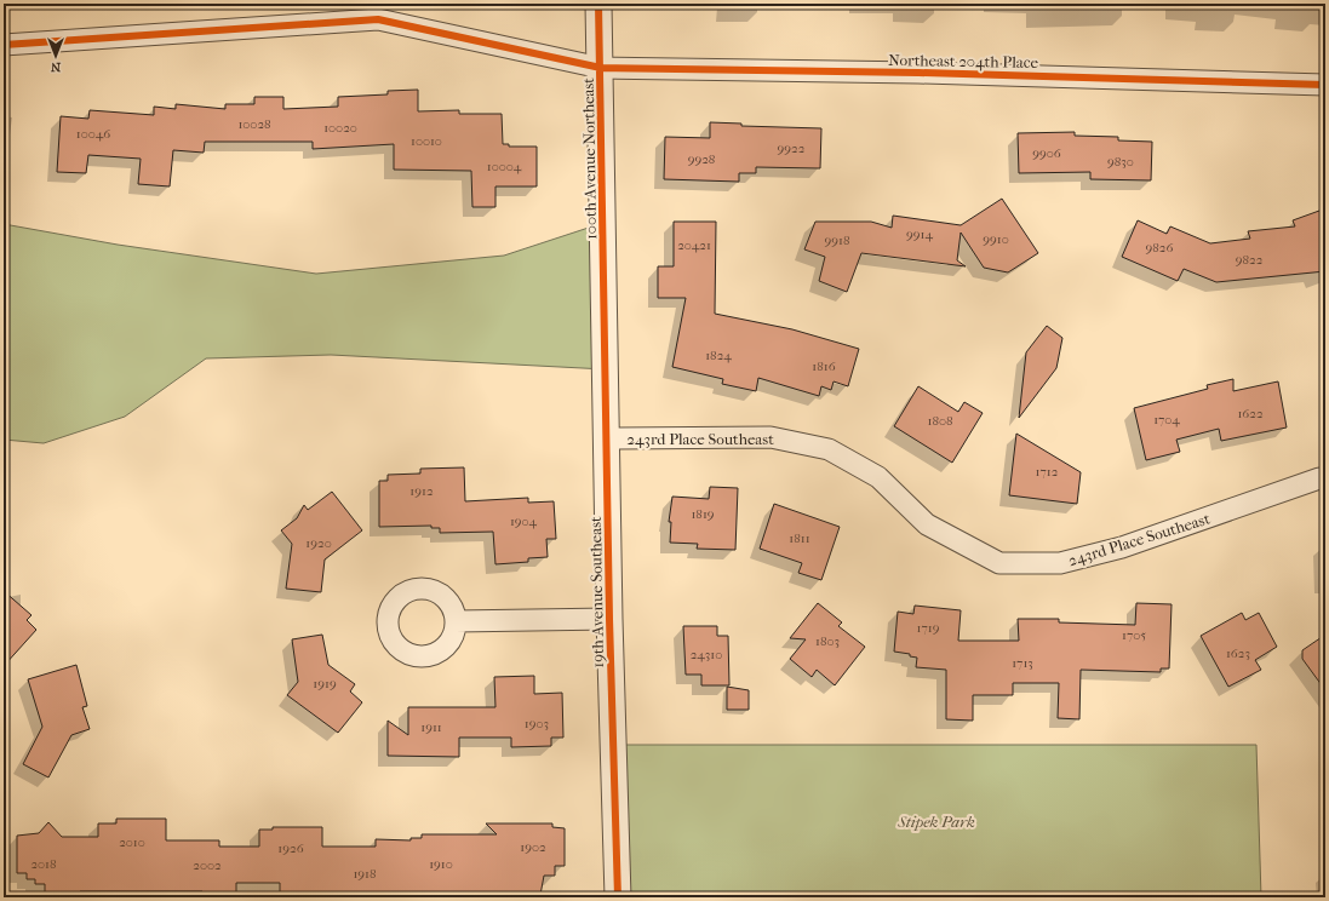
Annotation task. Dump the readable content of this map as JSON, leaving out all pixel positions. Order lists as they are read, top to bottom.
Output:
{
  "streets": {
    "street": [
      "Northeast 204th Place",
      "100th Avenue Northeast",
      "243rd Place Southeast",
      "19th Avenue Southeast"
    ]
  },
  "crossings": [
    ["Northeast 204th Place", "100th Avenue Northeast"],
    ["100th Avenue Northeast", "19th Avenue Southeast"],
    ["243rd Place Southeast", "19th Avenue Southeast"]
  ],
  "parks": ["Stipek Park"],
  "house_numbers": [
    "10028",
    "10020",
    "10046",
    "10010",
    "9922",
    "9906",
    "9928",
    "9830",
    "10004",
    "9914",
    "9910",
    "9918",
    "20421",
    "9826",
    "9822",
    "1824",
    "1816",
    "1622",
    "1704",
    "1808",
    "1712",
    "1912",
    "1819",
    "1904",
    "1811",
    "1920",
    "1719",
    "1705",
    "1803",
    "1623",
    "24310",
    "1713",
    "1919",
    "1903",
    "1911",
    "2010",
    "1902",
    "1926",
    "2018",
    "1910",
    "2002",
    "1918"
  ],
  "north": "bottom"
}
